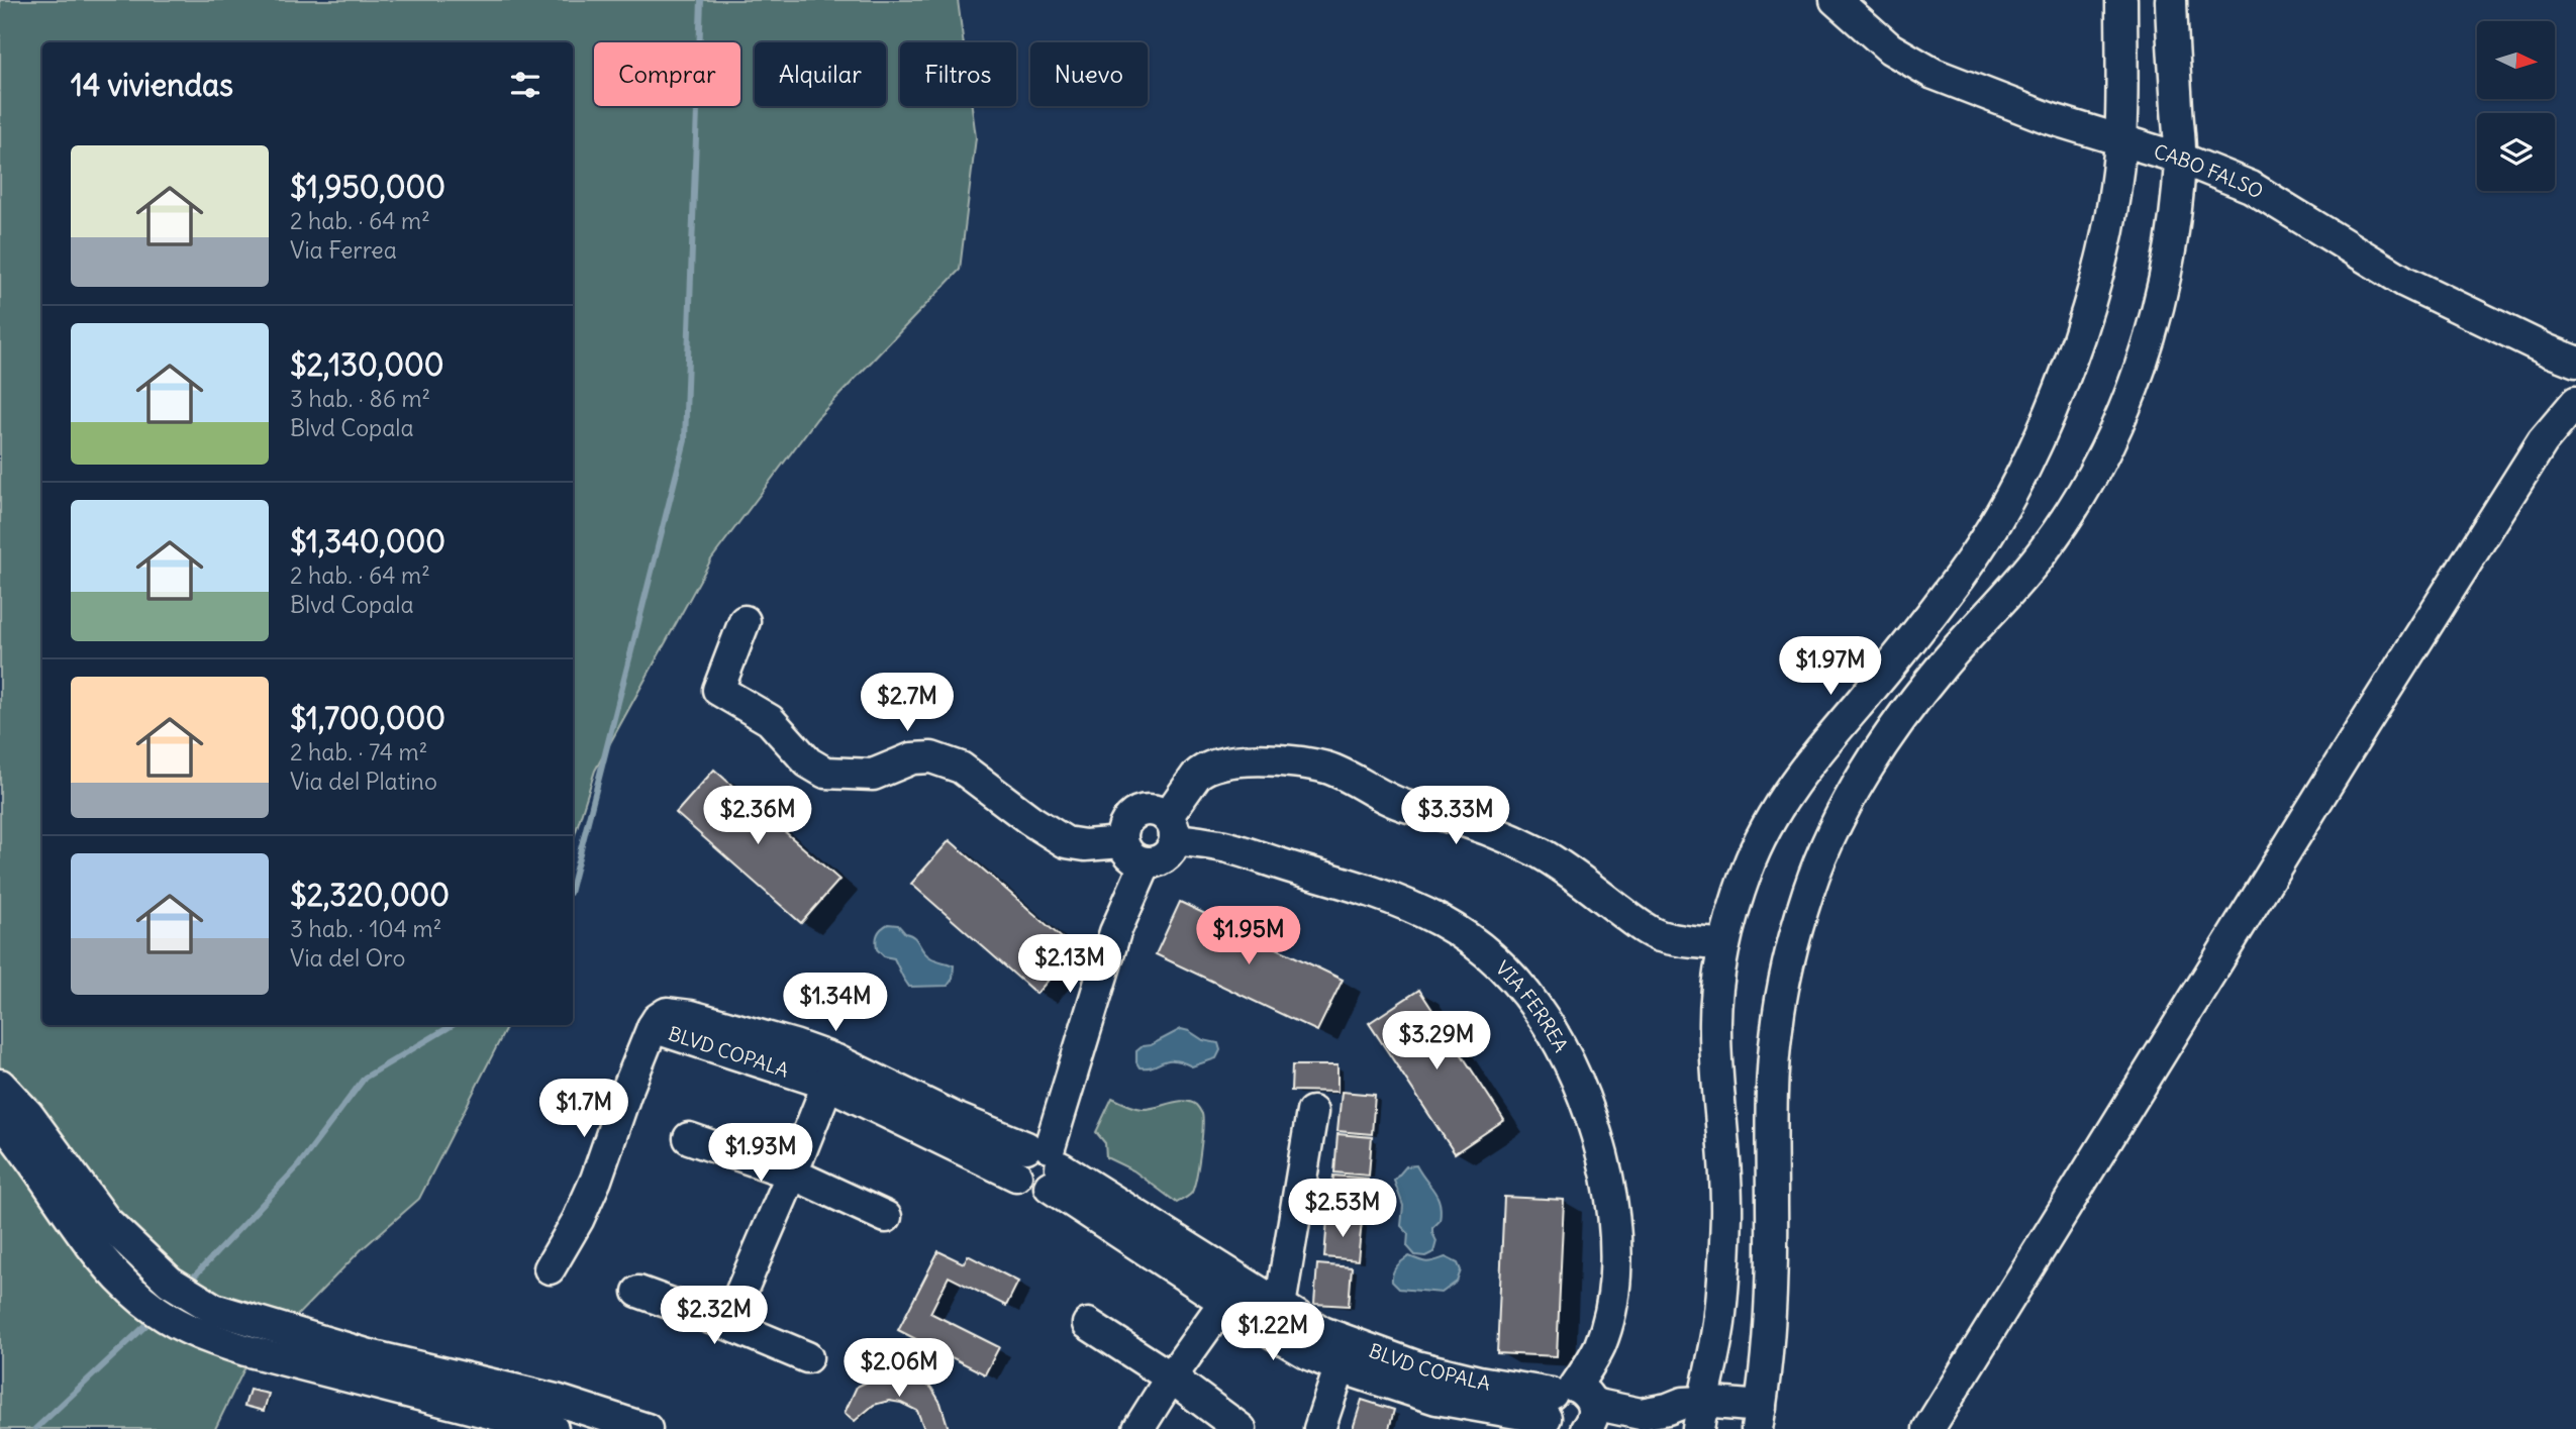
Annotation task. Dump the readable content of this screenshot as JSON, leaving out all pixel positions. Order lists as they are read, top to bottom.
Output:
{
  "streets": {
    "street": ["CABO FALSO", "VIA FERREA", "BLVD COPALA"]
  },
  "crossings": [
    ["VIA FERREA", "BLVD COPALA"]
  ],
  "north": "right",
  "page": {
    "chip": [
      "Comprar",
      "Alquilar",
      "Filtros",
      "Nuevo"
    ],
    "heading": "14 viviendas",
    "list": [
      {
        "name": "$1,950,000",
        "note": "2 hab. · 64 m² · Via Ferrea"
      },
      {
        "name": "$2,130,000",
        "note": "3 hab. · 86 m² · Blvd Copala"
      },
      {
        "name": "$1,340,000",
        "note": "2 hab. · 64 m² · Blvd Copala"
      },
      {
        "name": "$1,700,000",
        "note": "2 hab. · 74 m² · Via del Platino"
      },
      {
        "name": "$2,320,000",
        "note": "3 hab. · 104 m² · Via del Oro"
      }
    ],
    "price": [
      "$1.97M",
      "$2.7M",
      "$2.36M",
      "$3.33M",
      "$1.95M",
      "$2.13M",
      "$1.34M",
      "$3.29M",
      "$1.7M",
      "$1.93M",
      "$2.53M",
      "$2.32M",
      "$1.22M",
      "$2.06M"
    ]
  }
}
